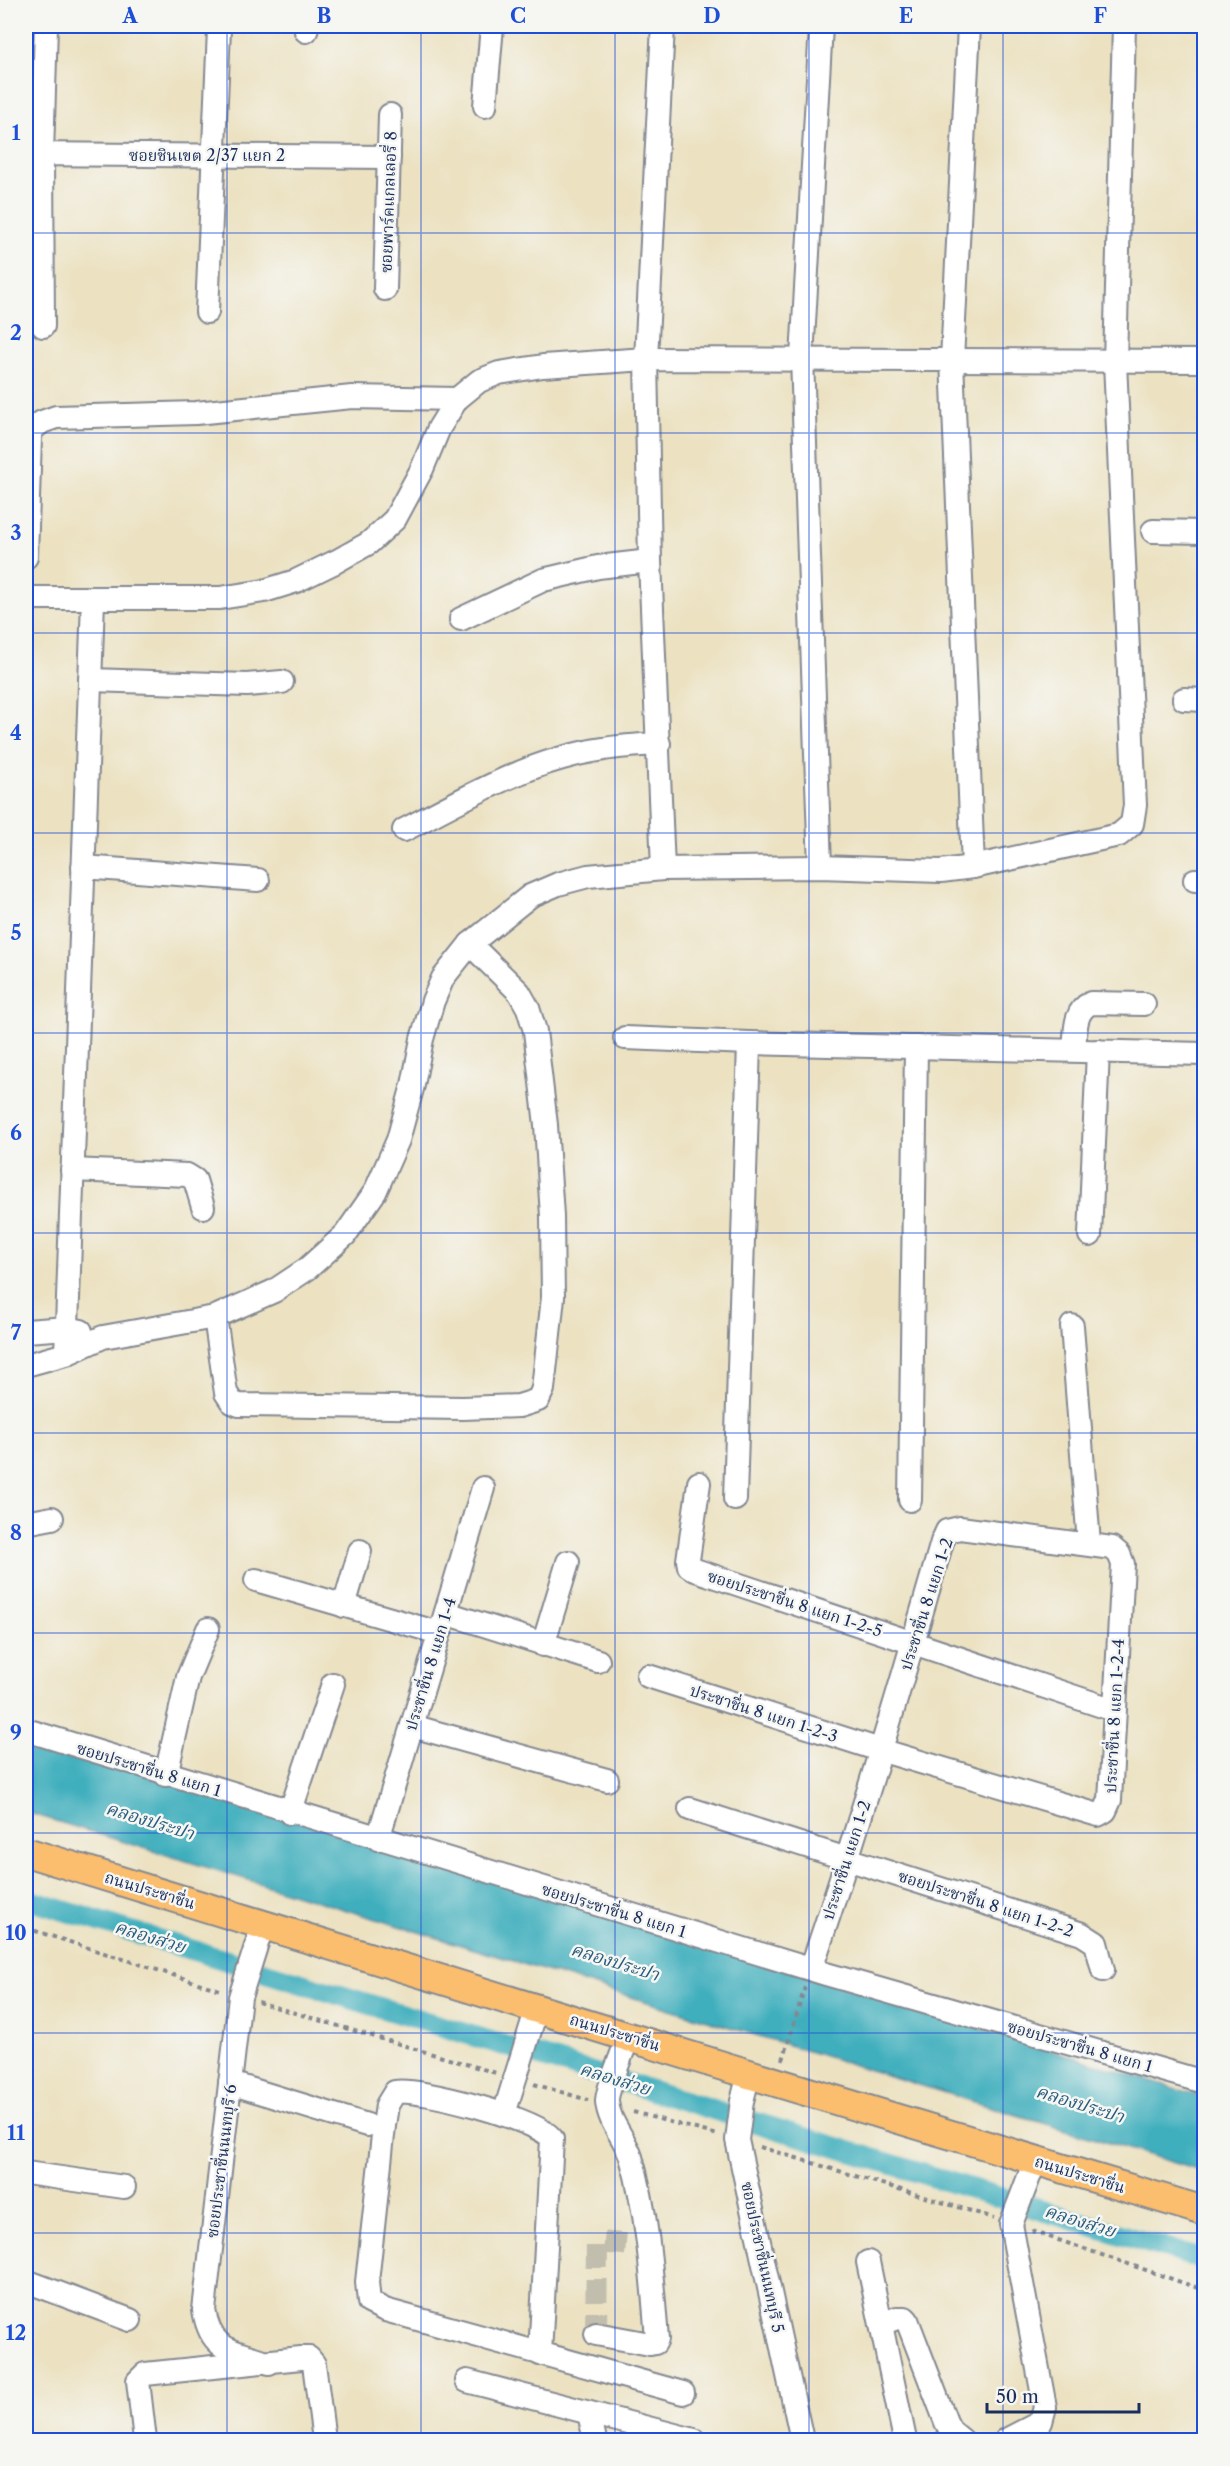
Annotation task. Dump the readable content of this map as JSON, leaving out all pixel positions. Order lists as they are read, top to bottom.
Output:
{
  "streets": {
    "main road": ["ถนนประชาชื่น"],
    "street": [
      "ซอยชินเขต 2/37 แยก 2",
      "ซอยพาร์คแกลเลอรี่ 8",
      "ซอยประชาชื่น 8 แยก 1-2-5",
      "ประชาชื่น 8 แยก 1-2",
      "ประชาชื่น 8 แยก 1-4",
      "ประชาชื่น 8 แยก 1-2-3",
      "ประชาชื่น 8 แยก 1-2-4",
      "ซอยประชาชื่น 8 แยก 1",
      "ประชาชื่น แยก 1-2",
      "ซอยประชาชื่น 8 แยก 1-2-2",
      "ซอยประชาชื่นนนทบุรี 6",
      "ซอยประชาชื่นนนทบุรี 5"
    ]
  },
  "crossings": [
    ["ซอยชินเขต 2/37 แยก 2", "ซอยพาร์คแกลเลอรี่ 8"],
    ["ซอยประชาชื่น 8 แยก 1-2-5", "ประชาชื่น 8 แยก 1-2"],
    ["ประชาชื่น 8 แยก 1-2", "ประชาชื่น 8 แยก 1-2-3"],
    ["ประชาชื่น 8 แยก 1-2", "ประชาชื่น 8 แยก 1-2-4"],
    ["ประชาชื่น 8 แยก 1-2", "ประชาชื่น แยก 1-2"],
    ["ประชาชื่น 8 แยก 1-4", "ซอยประชาชื่น 8 แยก 1"],
    ["ประชาชื่น 8 แยก 1-2-3", "ประชาชื่น 8 แยก 1-2-4"],
    ["ประชาชื่น 8 แยก 1-2-3", "ประชาชื่น แยก 1-2"],
    ["ประชาชื่น 8 แยก 1-2-4", "ประชาชื่น แยก 1-2"],
    ["ซอยประชาชื่น 8 แยก 1", "ประชาชื่น แยก 1-2"],
    ["ประชาชื่น แยก 1-2", "ซอยประชาชื่น 8 แยก 1-2-2"],
    ["ถนนประชาชื่น", "ซอยประชาชื่นนนทบุรี 6"],
    ["ถนนประชาชื่น", "ซอยประชาชื่นนนทบุรี 5"]
  ],
  "water": ["คลองประปา", "คลองส่วย"],
  "scale_bar": "50 m",
  "grid": {
    "columns": [
      "A",
      "B",
      "C",
      "D",
      "E",
      "F"
    ],
    "rows": [
      "1",
      "2",
      "3",
      "4",
      "5",
      "6",
      "7",
      "8",
      "9",
      "10",
      "11",
      "12"
    ]
  }
}
